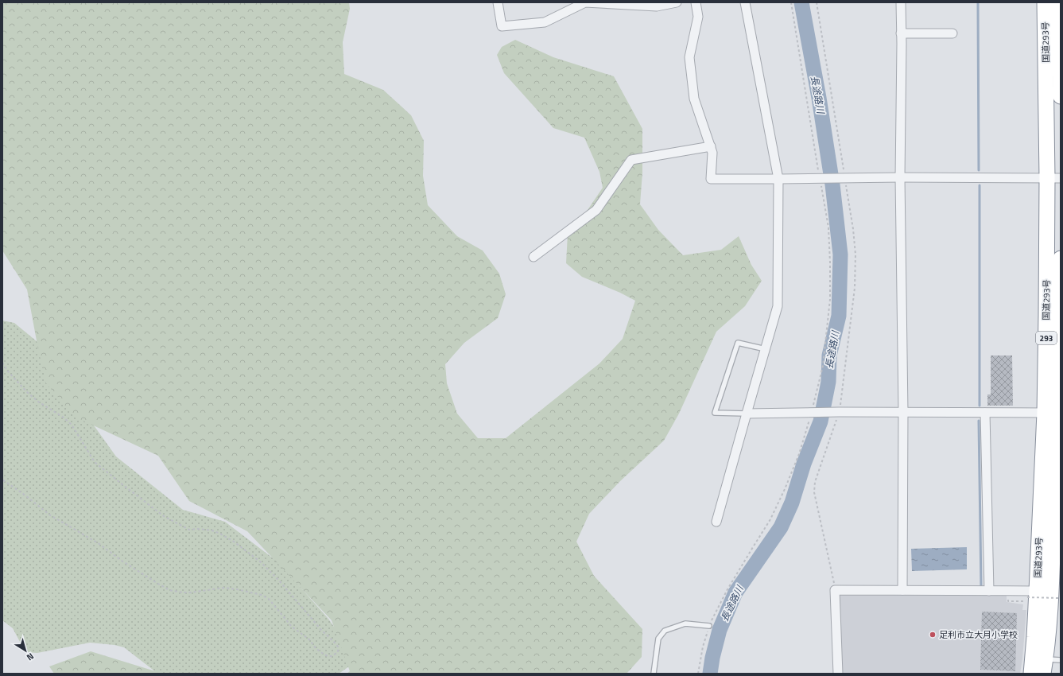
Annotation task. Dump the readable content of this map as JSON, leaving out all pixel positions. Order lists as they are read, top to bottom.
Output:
{
  "streets": {
    "highway": ["国道293号", "293"]
  },
  "water": ["長途路川"],
  "places": ["足利市立大月小学校"],
  "north": "bottom right"
}
